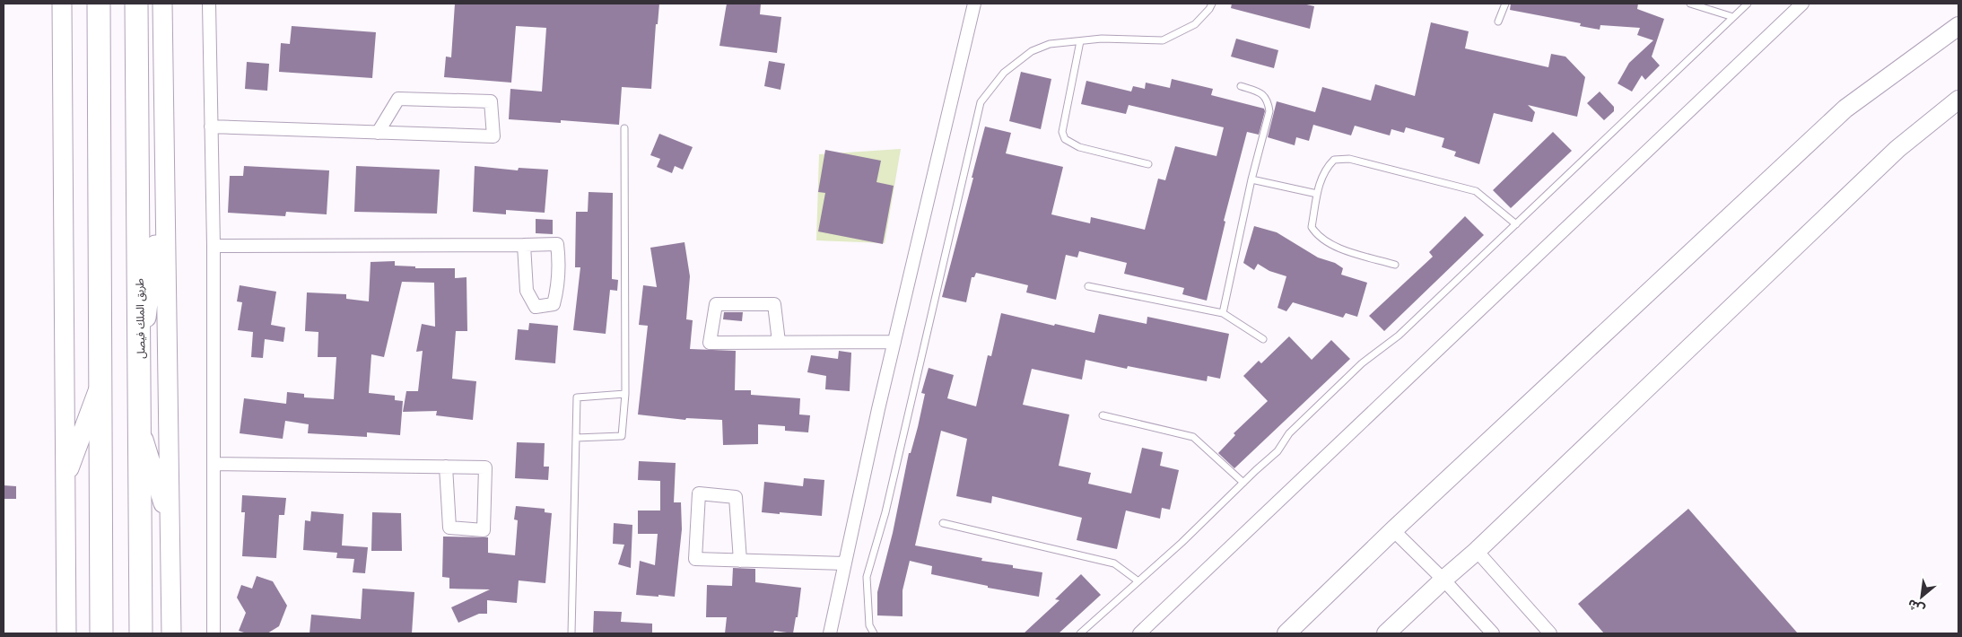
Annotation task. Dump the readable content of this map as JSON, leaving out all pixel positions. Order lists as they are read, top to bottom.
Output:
{
  "streets": {
    "highway": ["طريق الملك فيصل"]
  },
  "north": "bottom left"
}
